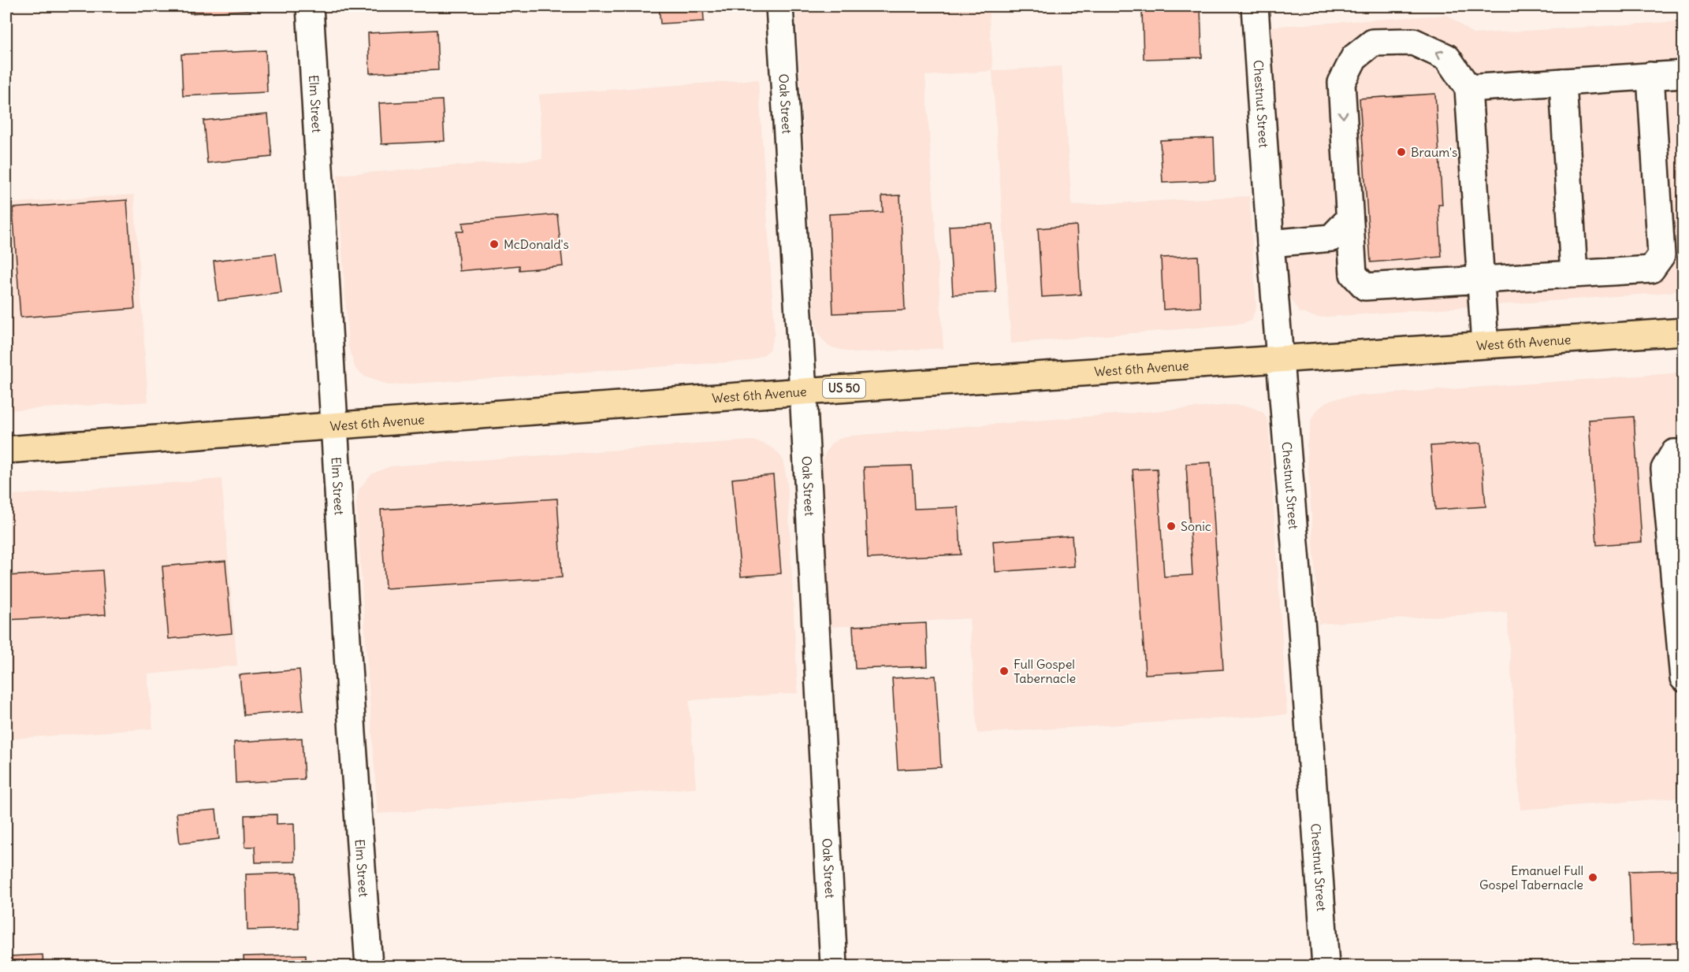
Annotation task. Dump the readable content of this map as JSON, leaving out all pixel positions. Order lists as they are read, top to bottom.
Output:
{
  "streets": {
    "main road": ["West 6th Avenue", "US 50"],
    "street": ["Elm Street", "Oak Street", "Chestnut Street"]
  },
  "crossings": [
    ["Elm Street", "West 6th Avenue"],
    ["Oak Street", "West 6th Avenue"],
    ["Chestnut Street", "West 6th Avenue"]
  ],
  "places": [
    "Braum's",
    "McDonald's",
    "Sonic",
    "Full Gospel Tabernacle",
    "Emanuel Full Gospel Tabernacle"
  ]
}
